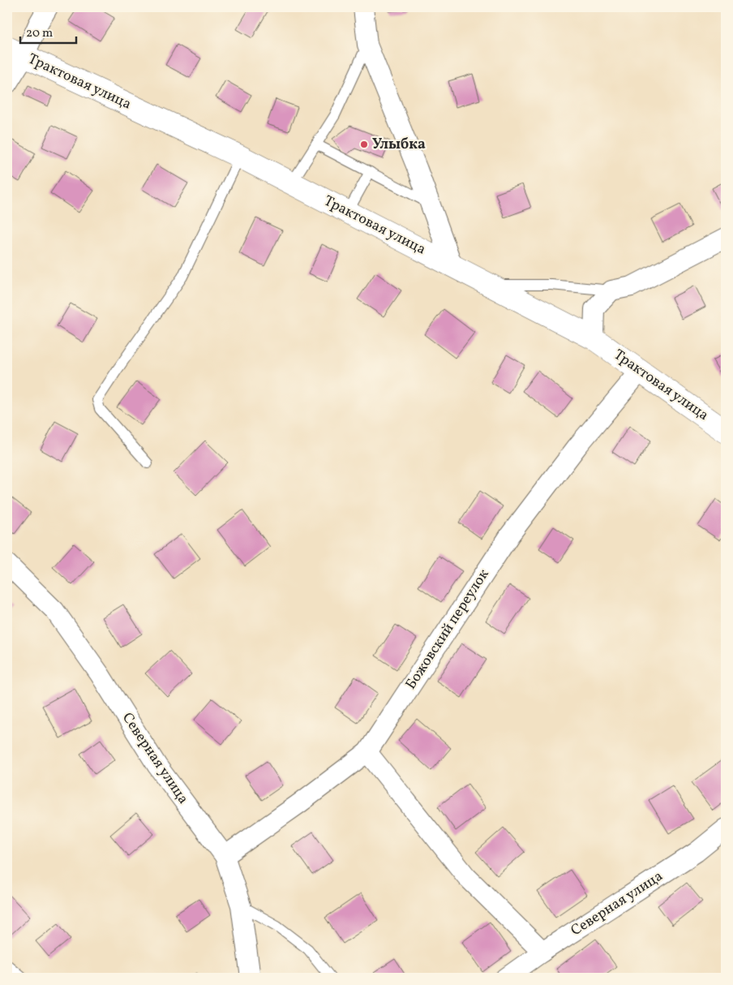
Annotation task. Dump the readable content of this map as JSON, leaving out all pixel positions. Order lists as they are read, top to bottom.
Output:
{
  "streets": {
    "street": ["Трактовая улица", "Божовский переулок", "Северная улица"]
  },
  "crossings": [
    ["Трактовая улица", "Божовский переулок"],
    ["Божовский переулок", "Северная улица"]
  ],
  "places": ["Улыбка"],
  "scale_bar": "20 m"
}
